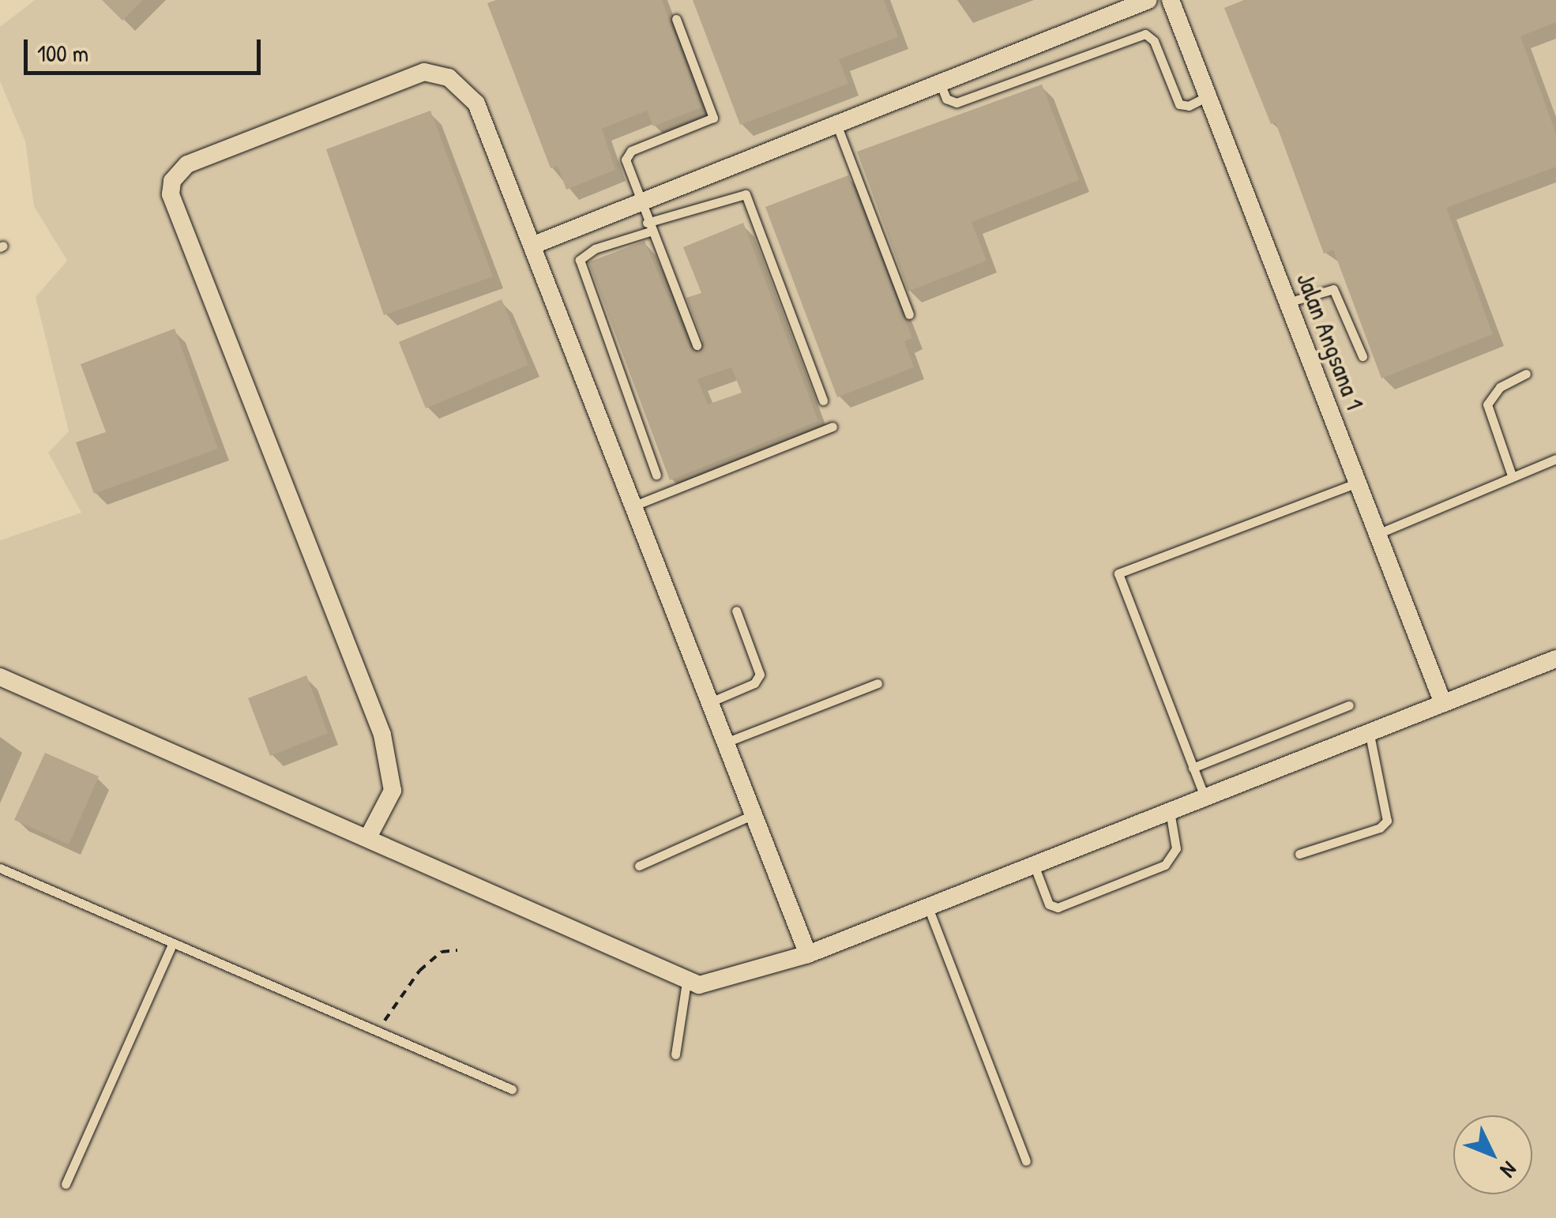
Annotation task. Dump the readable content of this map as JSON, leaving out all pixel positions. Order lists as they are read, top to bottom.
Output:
{
  "streets": {
    "street": ["Jalan Angsana 1"]
  },
  "scale_bar": "100 m",
  "north": "bottom right"
}
